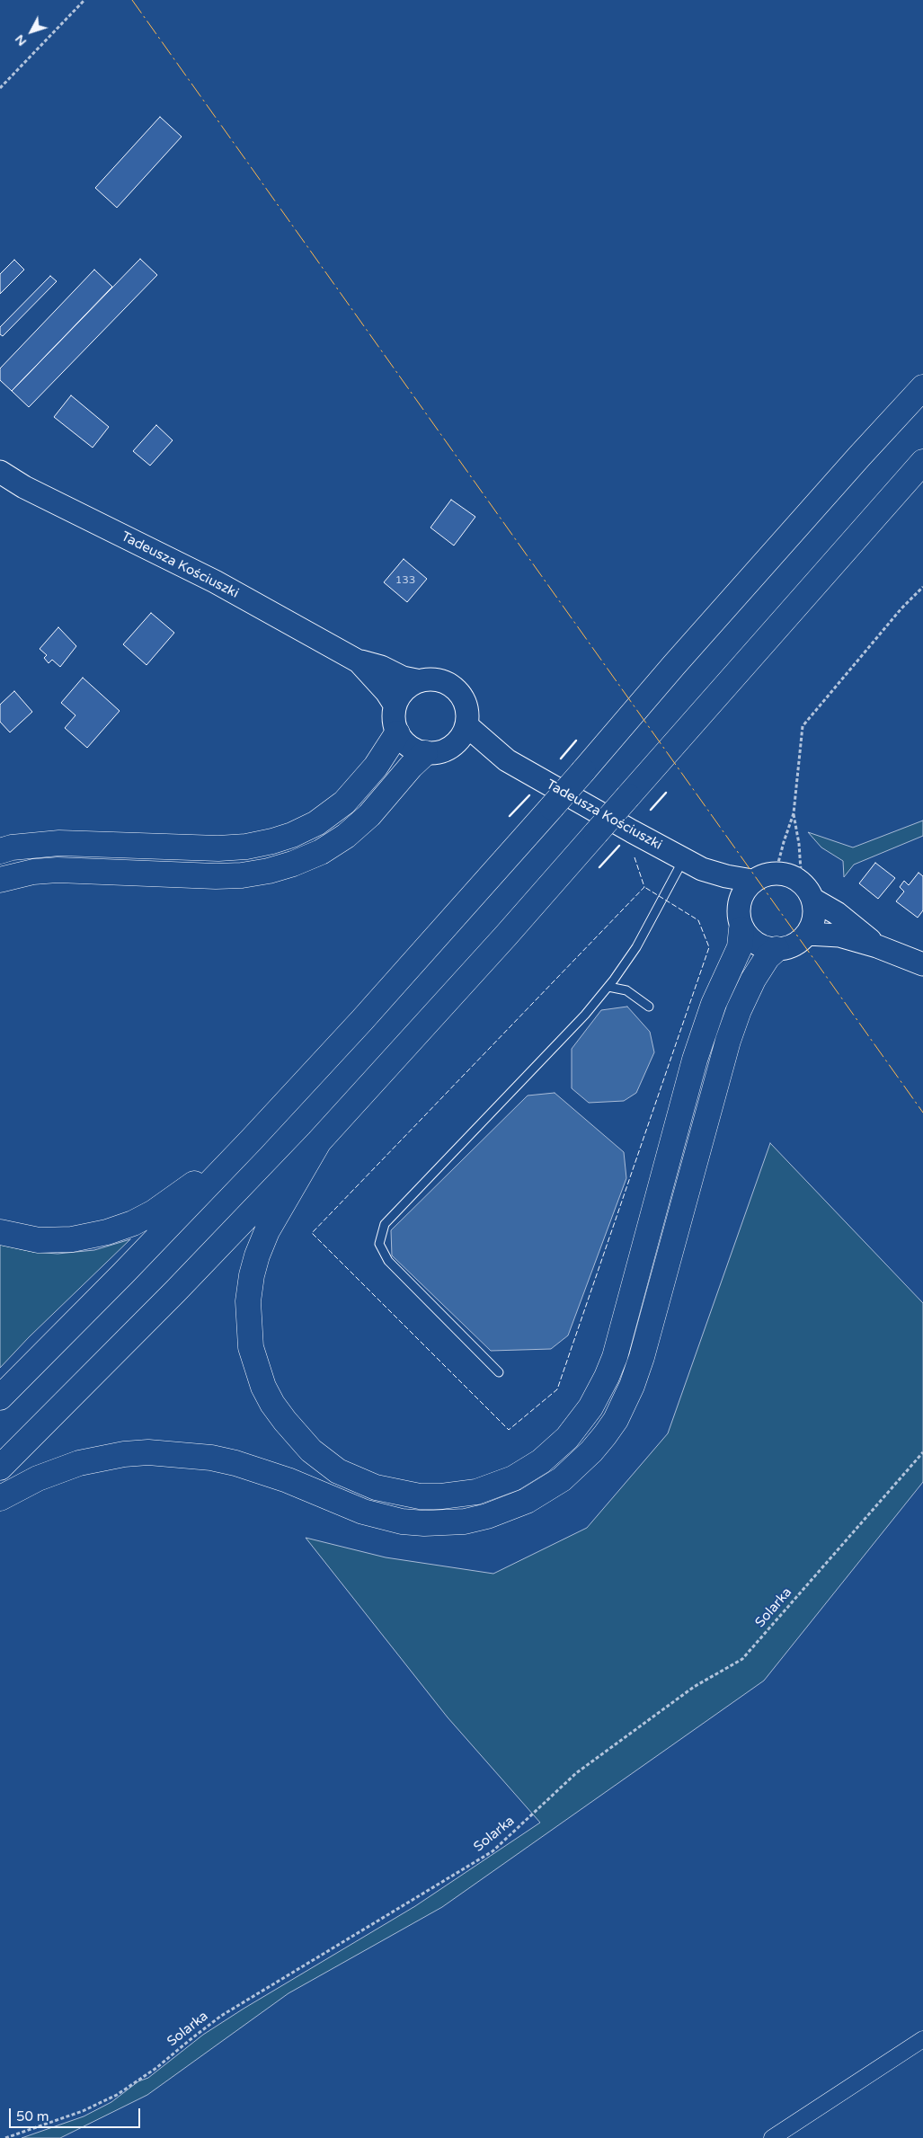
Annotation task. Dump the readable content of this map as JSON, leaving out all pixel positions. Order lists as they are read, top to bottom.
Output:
{
  "streets": {
    "street": ["Tadeusza Kościuszki"],
    "path": ["Solarka"]
  },
  "house_numbers": ["133"],
  "scale_bar": "50 m",
  "north": "bottom left"
}
